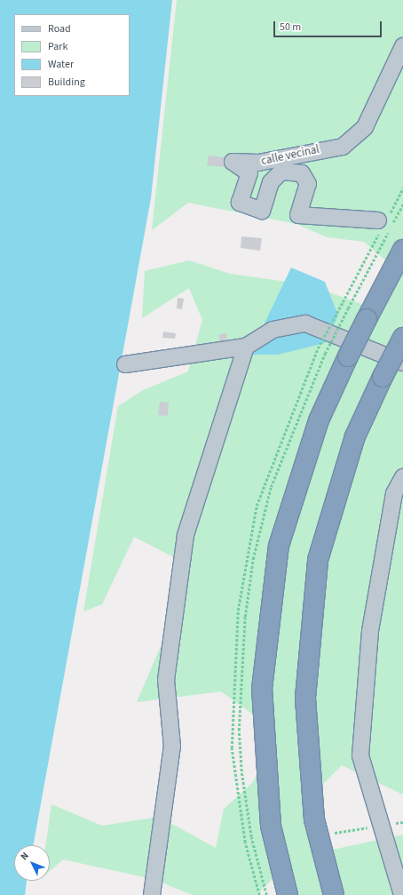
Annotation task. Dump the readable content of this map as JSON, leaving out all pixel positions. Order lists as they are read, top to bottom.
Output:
{
  "streets": {
    "street": ["calle vecinal"]
  },
  "legend": [
    "Road",
    "Park",
    "Water",
    "Building"
  ],
  "scale_bar": "50 m",
  "north": "top left"
}
